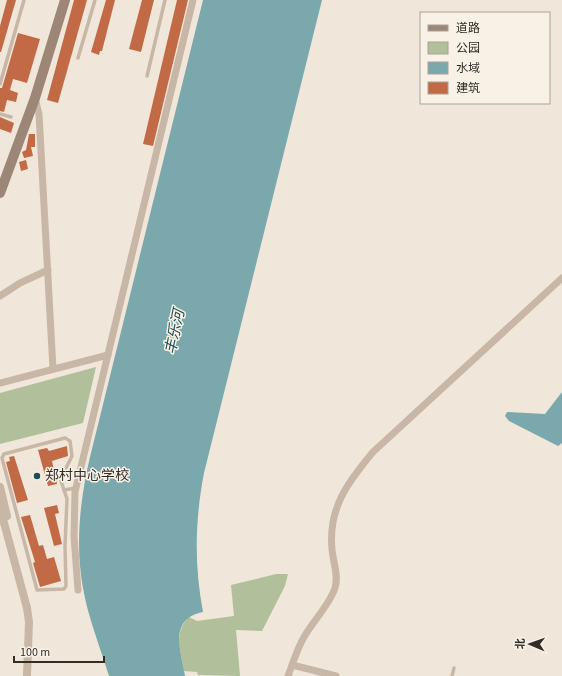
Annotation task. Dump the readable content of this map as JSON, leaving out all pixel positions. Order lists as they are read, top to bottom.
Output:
{
  "water": ["丰乐河"],
  "places": ["郑村中心学校"],
  "legend": [
    "道路",
    "公园",
    "水域",
    "建筑"
  ],
  "scale_bar": "100 m",
  "north": "left"
}
